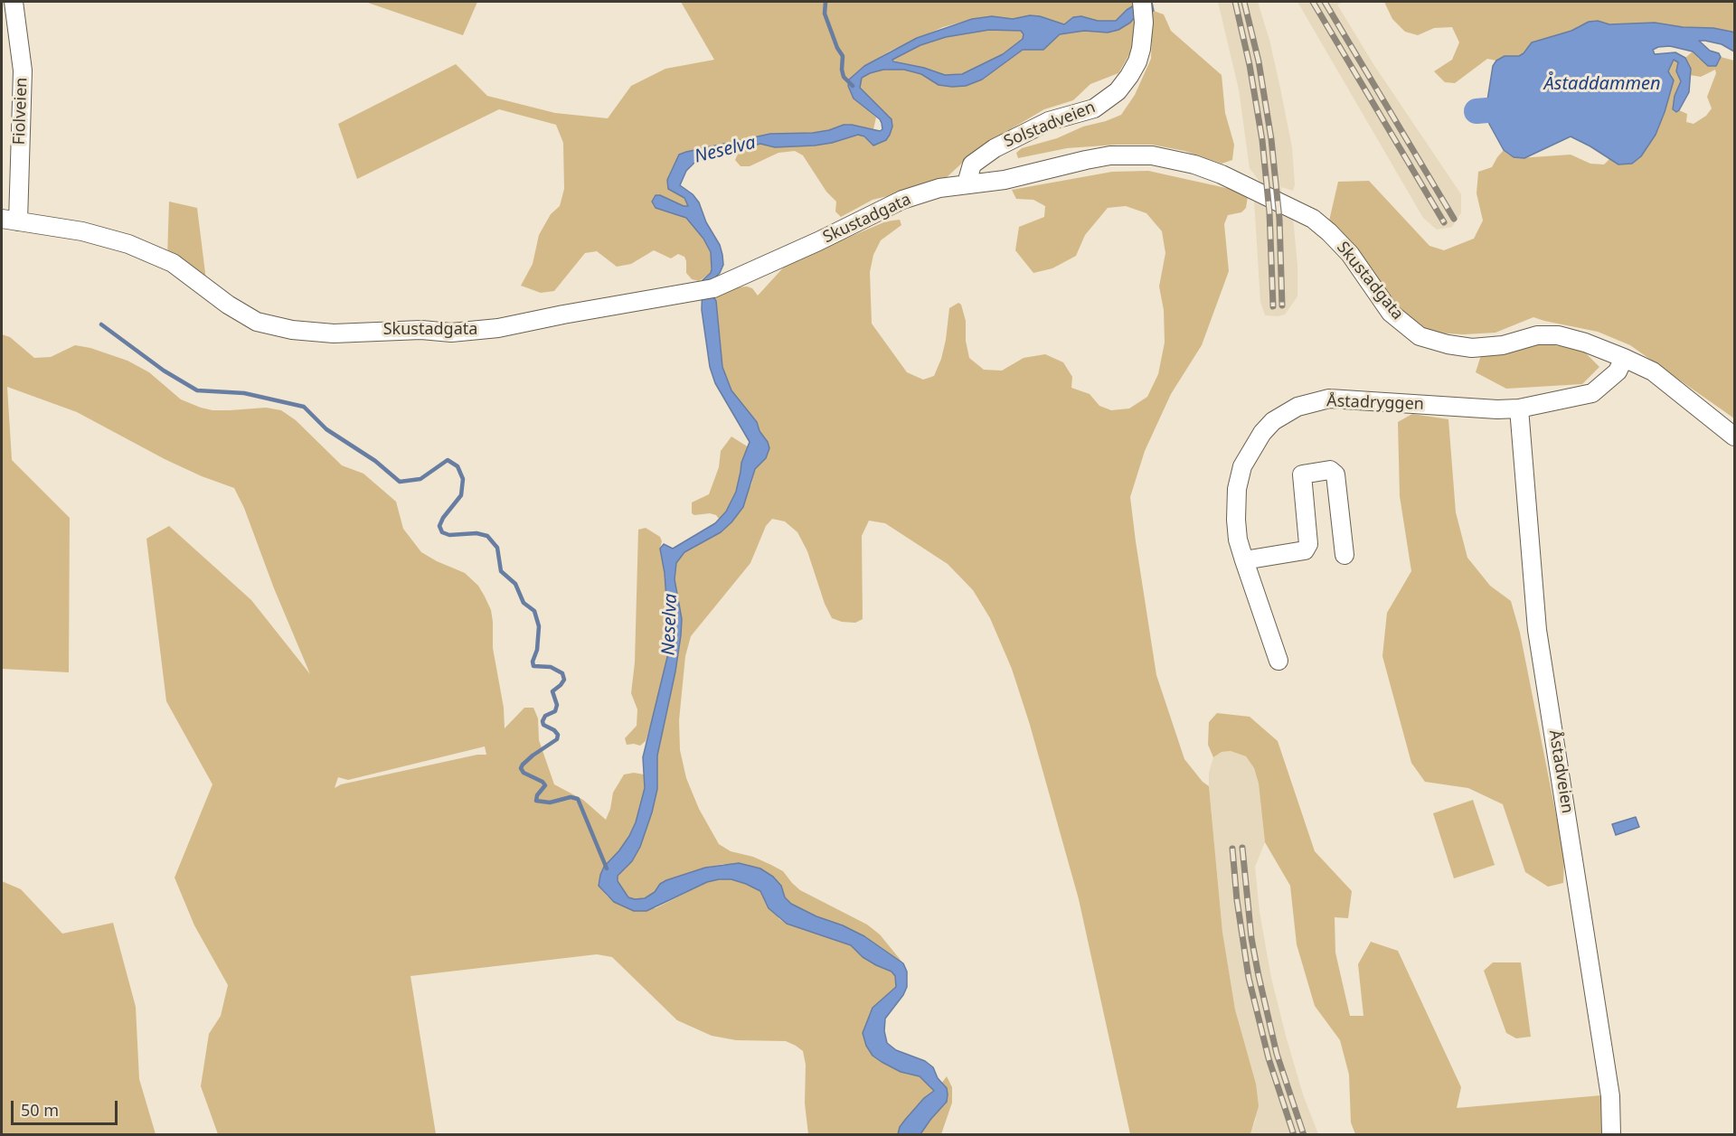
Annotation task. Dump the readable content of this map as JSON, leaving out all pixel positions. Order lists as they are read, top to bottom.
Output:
{
  "streets": {
    "street": [
      "Fiolveien",
      "Solstadveien",
      "Skustadgata",
      "Åstadryggen",
      "Åstadveien"
    ]
  },
  "crossings": [
    ["Fiolveien", "Skustadgata"],
    ["Solstadveien", "Skustadgata"],
    ["Skustadgata", "Åstadryggen"],
    ["Åstadryggen", "Åstadveien"]
  ],
  "water": ["Åstaddammen", "Neselva"],
  "scale_bar": "50 m"
}
